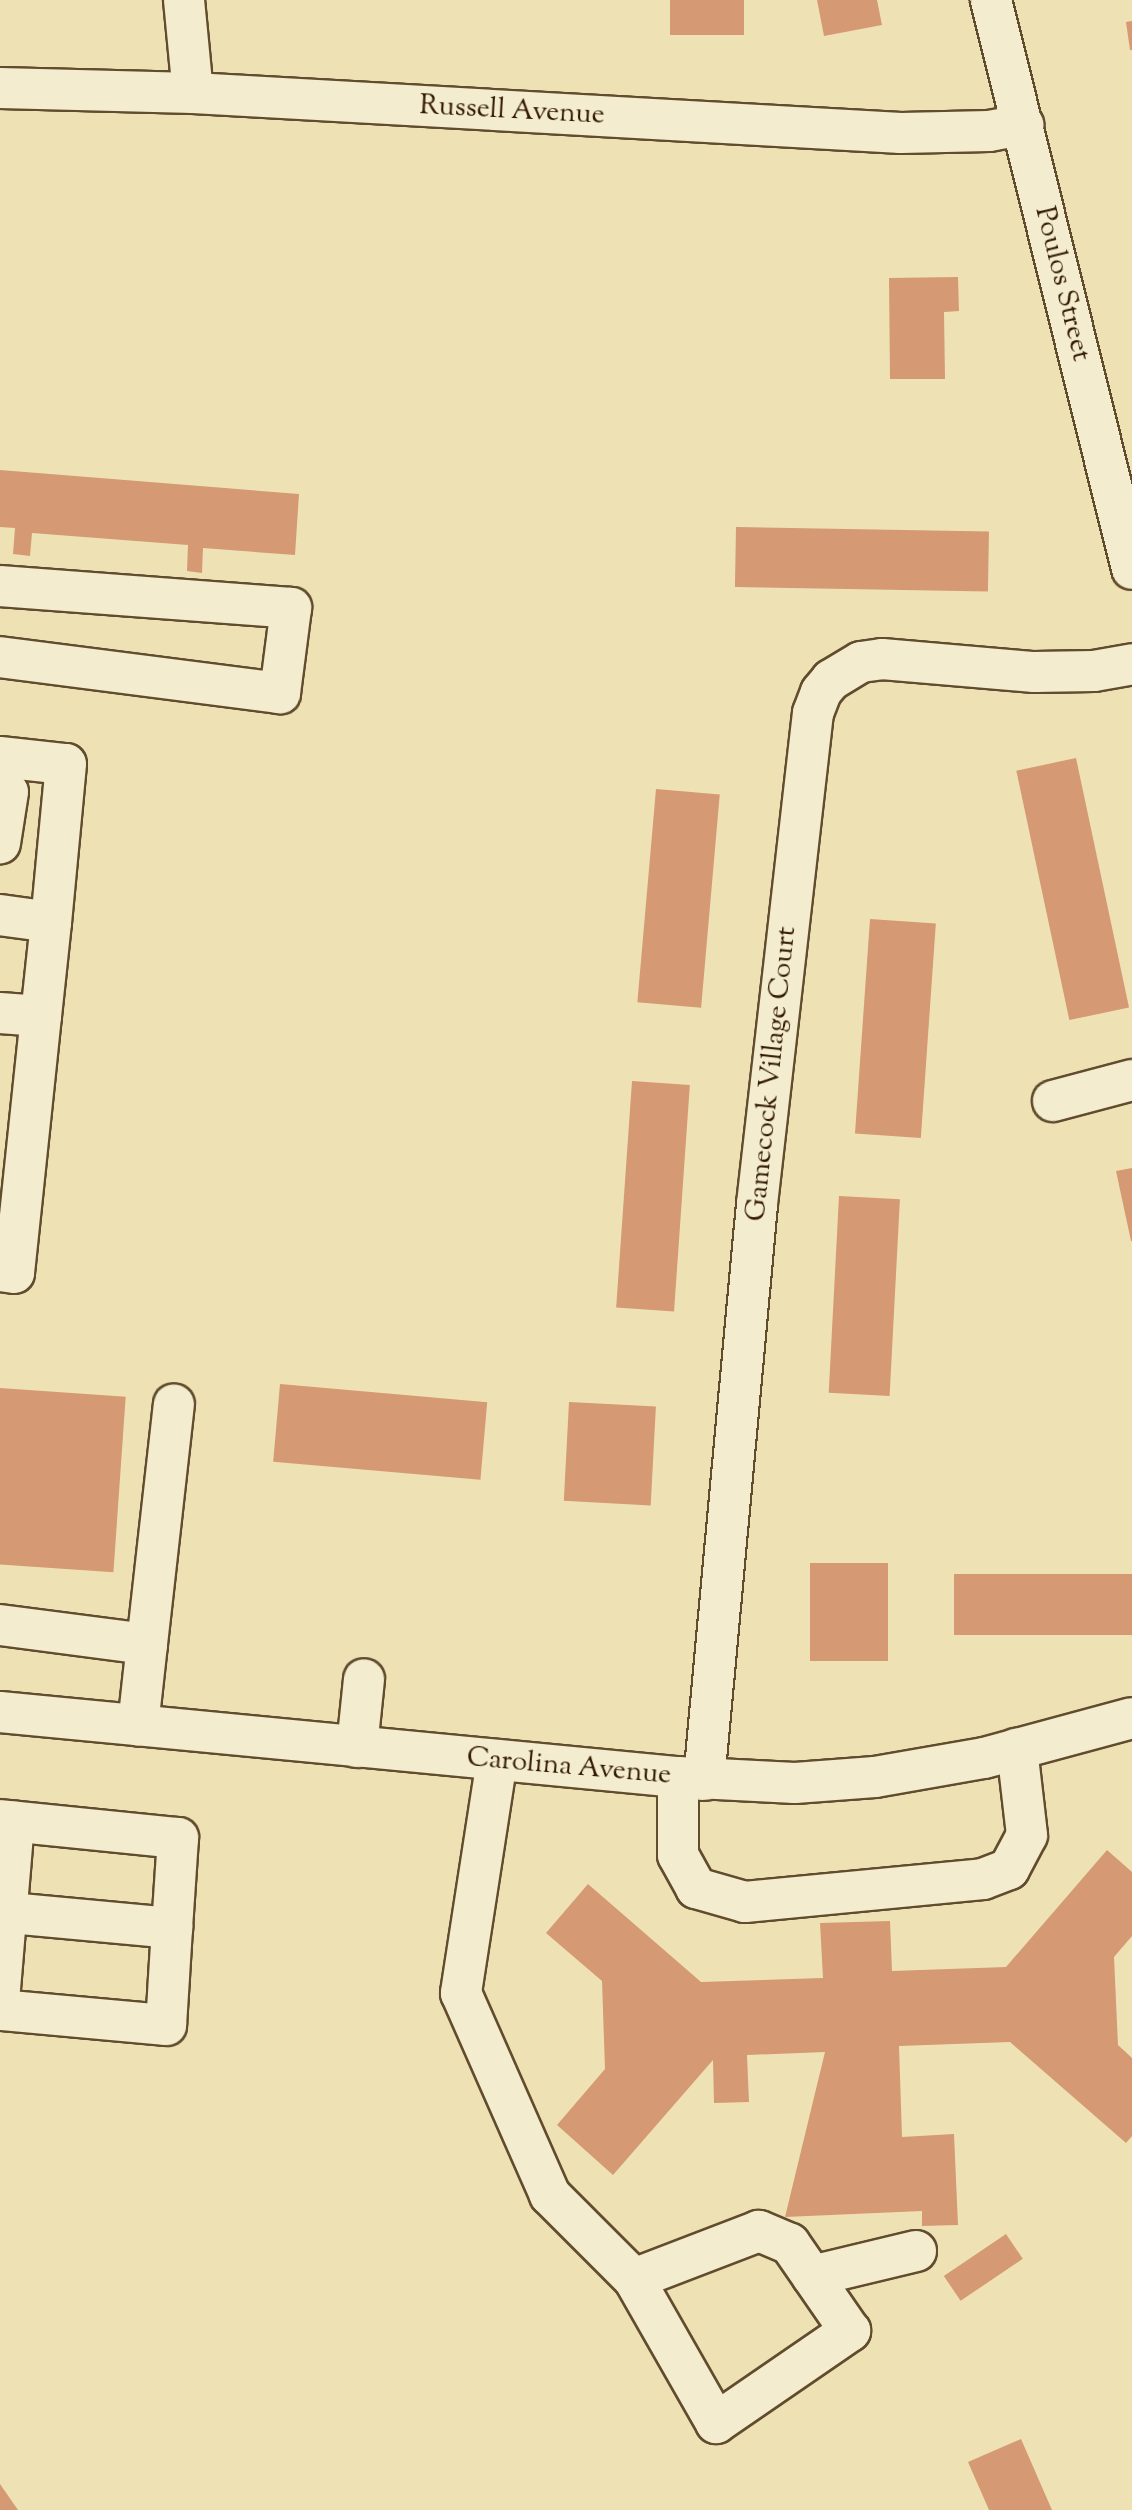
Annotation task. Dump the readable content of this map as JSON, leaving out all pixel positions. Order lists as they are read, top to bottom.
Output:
{
  "streets": {
    "street": [
      "Russell Avenue",
      "Poulos Street",
      "Gamecock Village Court",
      "Carolina Avenue"
    ]
  },
  "crossings": [
    ["Russell Avenue", "Poulos Street"],
    ["Gamecock Village Court", "Carolina Avenue"]
  ]
}
